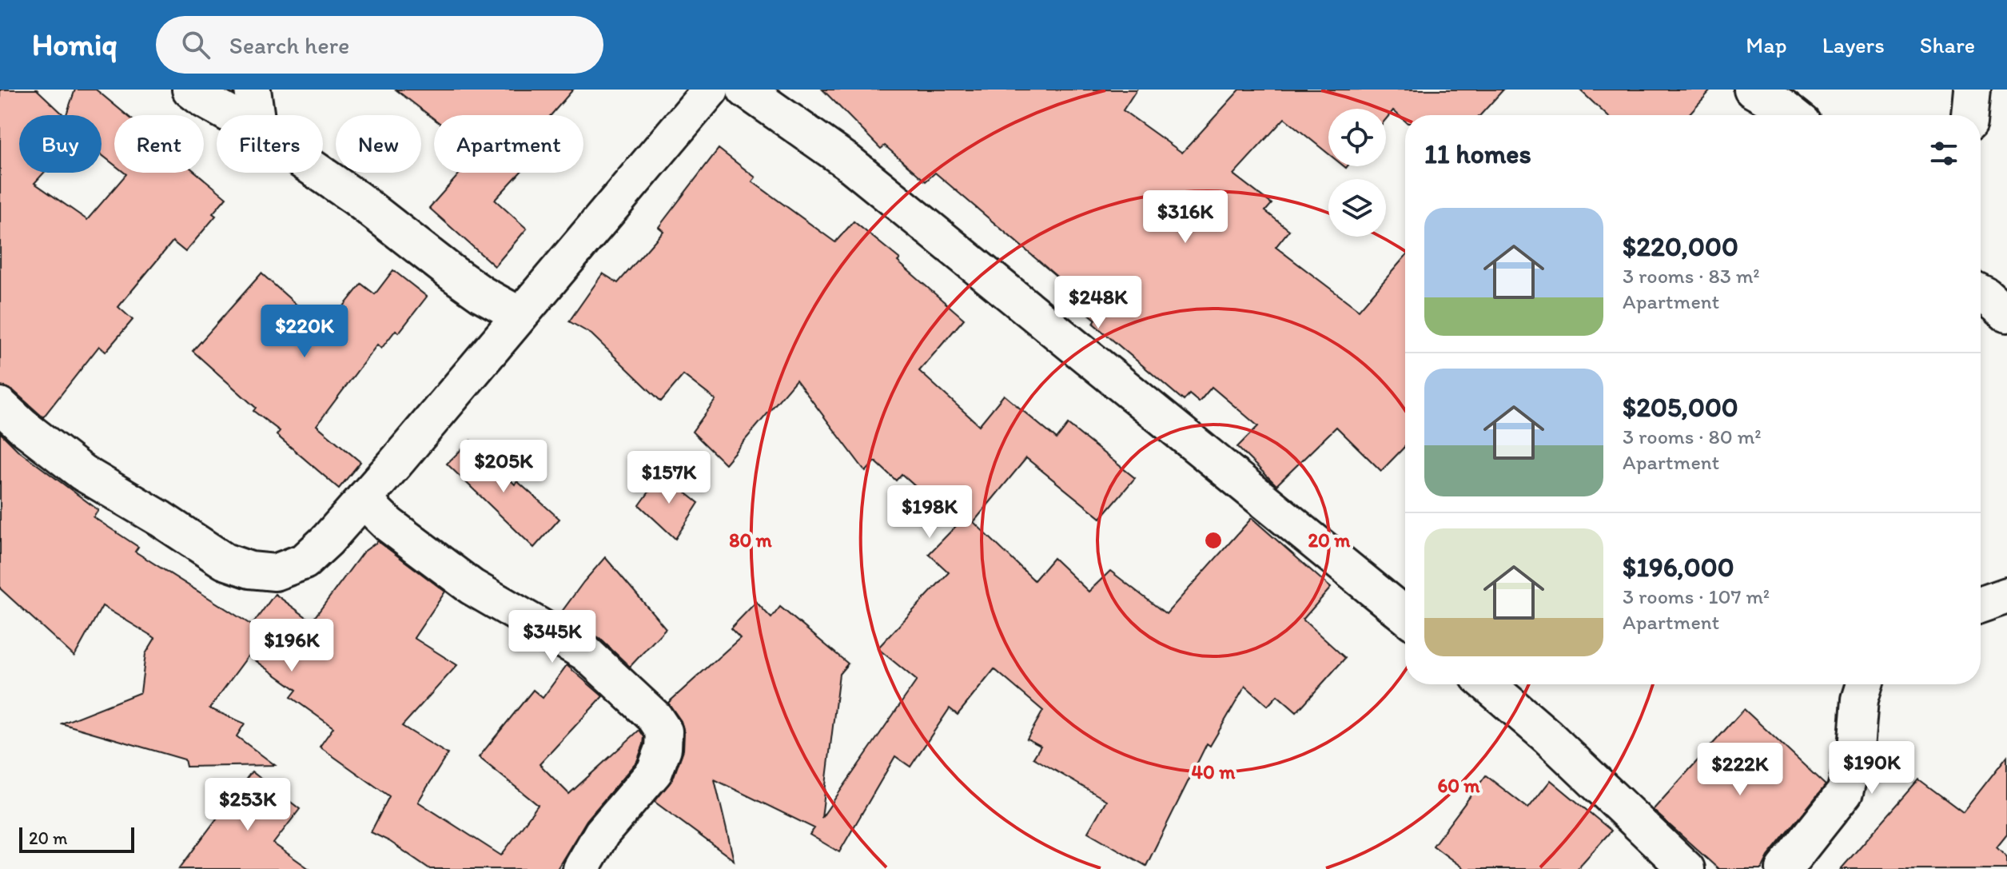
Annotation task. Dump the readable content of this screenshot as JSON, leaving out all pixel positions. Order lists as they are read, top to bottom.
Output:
{
  "scale_bar": "20 m",
  "page": {
    "header": "Homiq",
    "search": "Search here",
    "nav": ["Map", "Layers", "Share"],
    "chip": [
      "Buy",
      "Rent",
      "Filters",
      "New",
      "Apartment"
    ],
    "heading": "11 homes",
    "price": [
      "$316K",
      "$248K",
      "$220K",
      "$205K",
      "$157K",
      "$198K",
      "$345K",
      "$196K",
      "$190K",
      "$222K",
      "$253K"
    ],
    "list": [
      {
        "name": "$220,000",
        "note": "3 rooms · 83 m² · Apartment"
      },
      {
        "name": "$205,000",
        "note": "3 rooms · 80 m² · Apartment"
      },
      {
        "name": "$196,000",
        "note": "3 rooms · 107 m² · Apartment"
      }
    ],
    "scale": "20 m"
  },
  "rings": [
    "20 m",
    "80 m",
    "40 m",
    "60 m"
  ]
}
